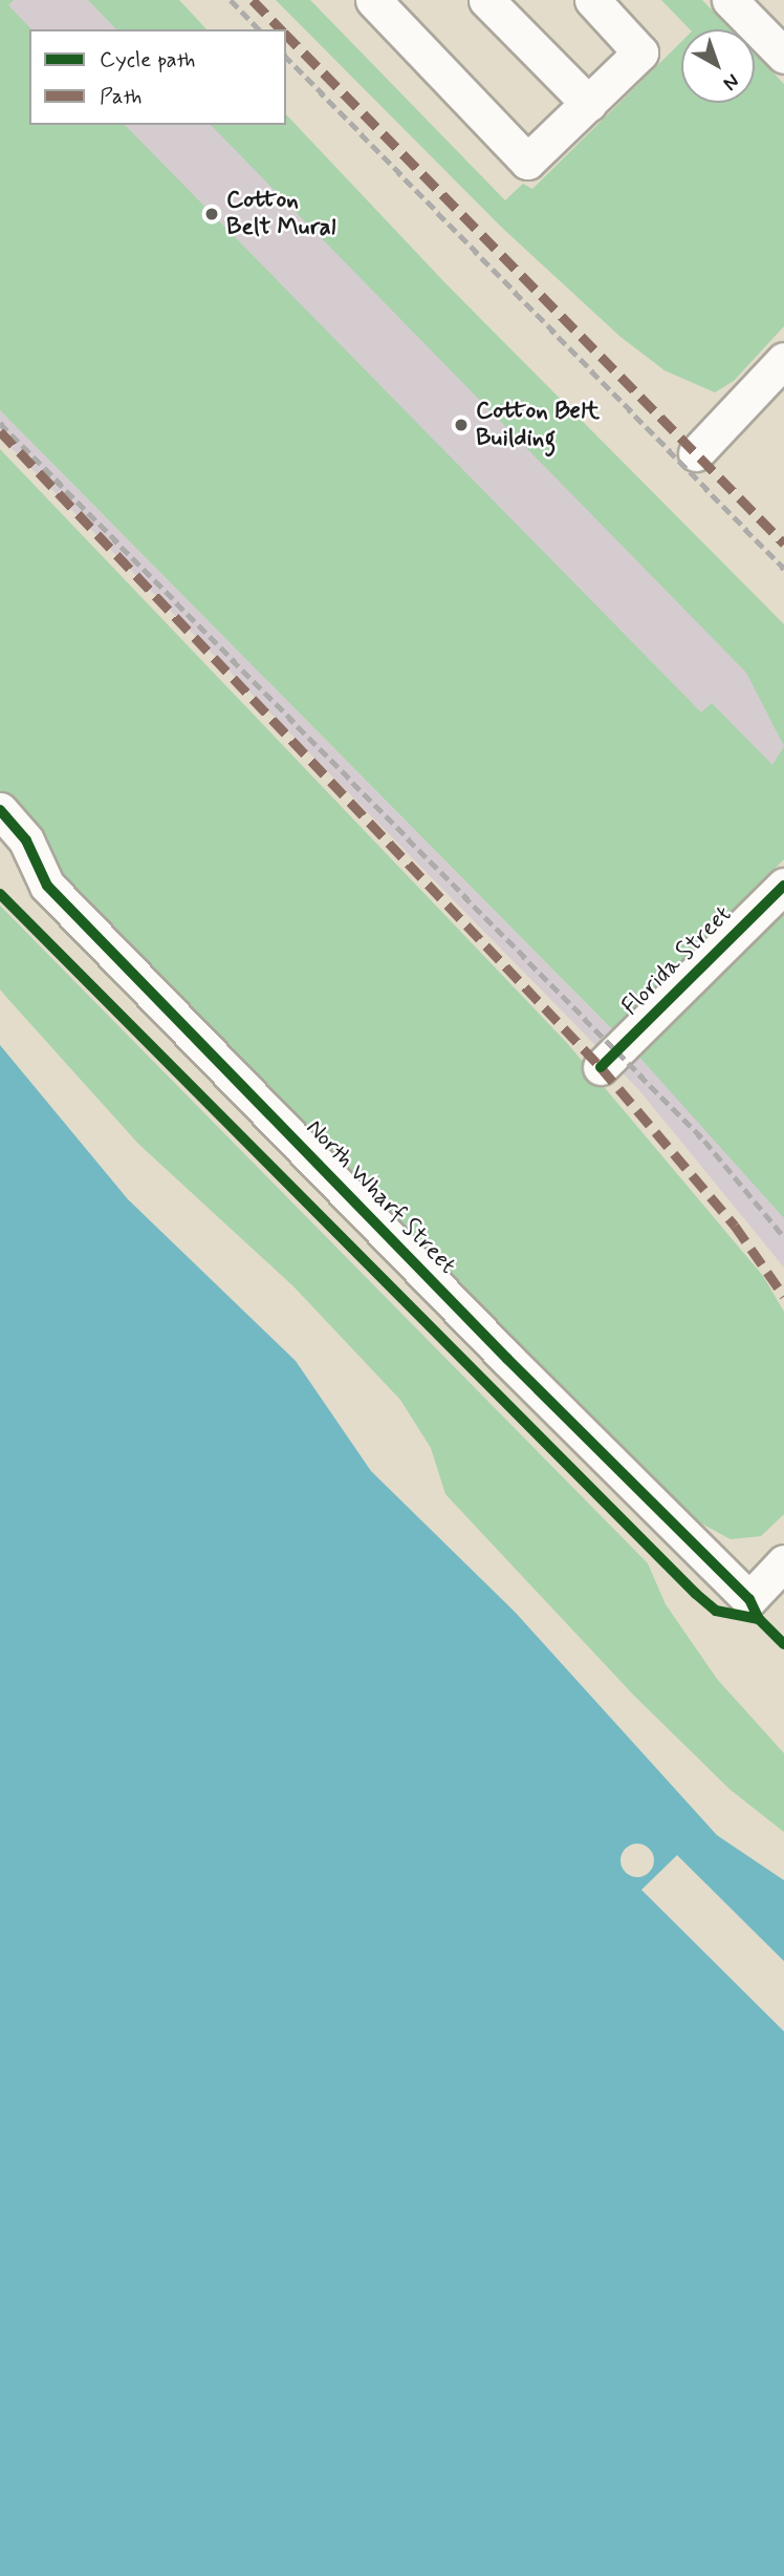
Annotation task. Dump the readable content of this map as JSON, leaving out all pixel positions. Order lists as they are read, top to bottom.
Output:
{
  "streets": {
    "street": ["Florida Street", "North Wharf Street"]
  },
  "places": ["Cotton Belt Mural", "Cotton Belt Building"],
  "legend": ["Cycle path", "Path"],
  "north": "bottom right"
}
